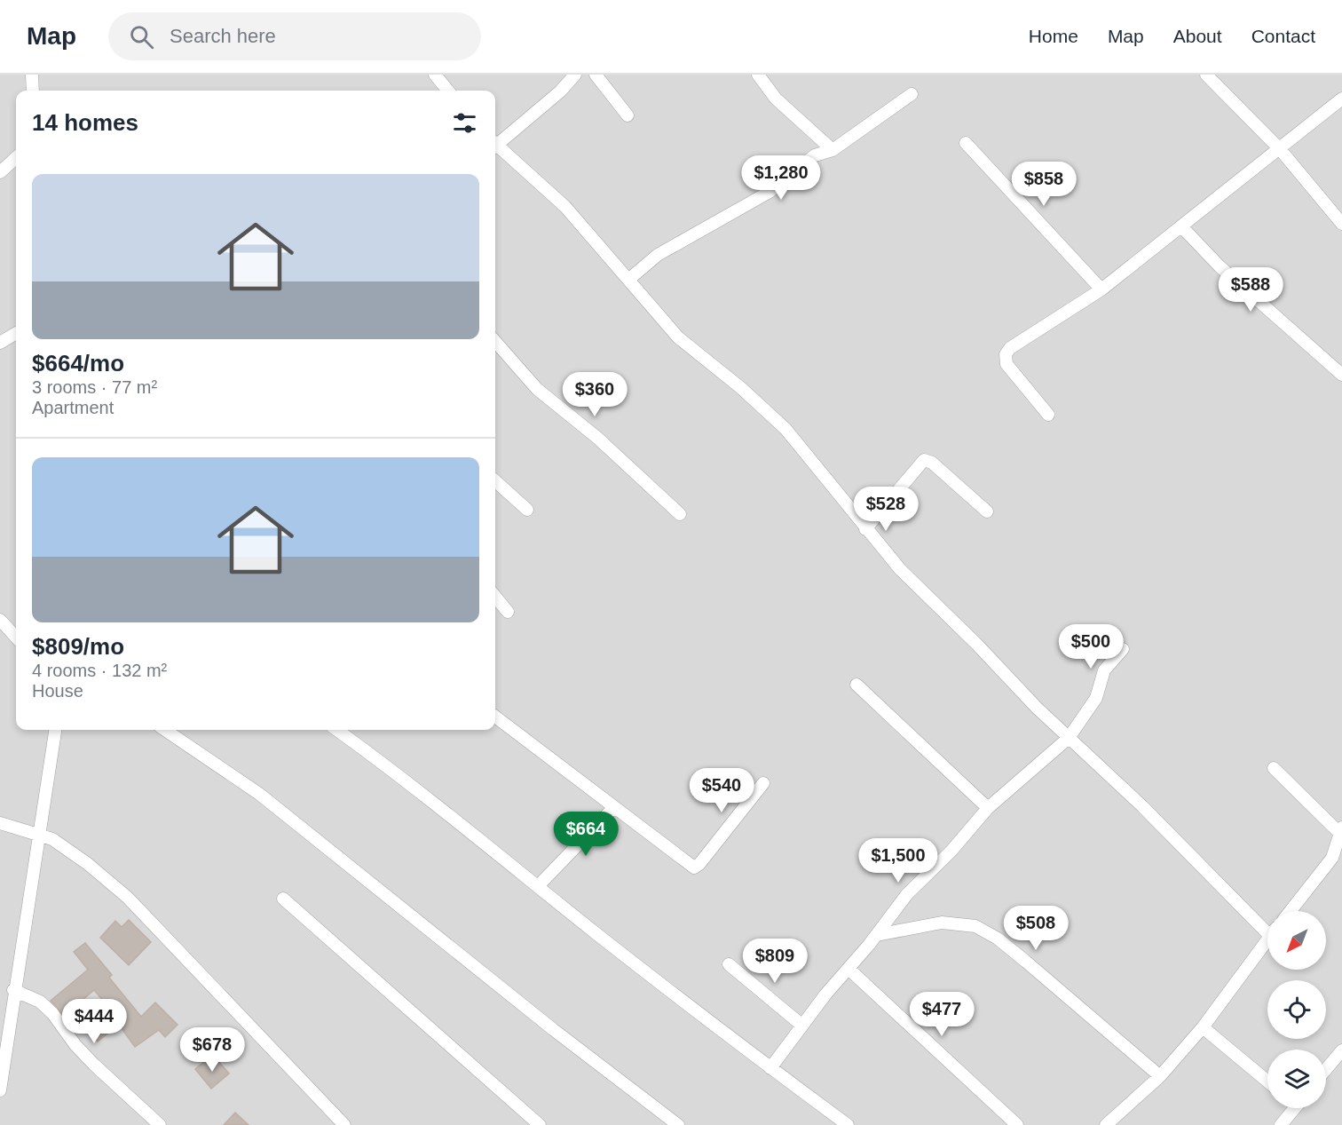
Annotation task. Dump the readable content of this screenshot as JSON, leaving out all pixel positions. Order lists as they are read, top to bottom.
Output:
{
  "north": "bottom left",
  "page": {
    "header": "Map",
    "search": "Search here",
    "nav": [
      "Home",
      "Map",
      "About",
      "Contact"
    ],
    "heading": "14 homes",
    "list": [
      {
        "name": "$664/mo",
        "note": "3 rooms · 77 m² · Apartment"
      },
      {
        "name": "$809/mo",
        "note": "4 rooms · 132 m² · House"
      }
    ],
    "price": [
      "$1,280",
      "$858",
      "$588",
      "$360",
      "$528",
      "$500",
      "$540",
      "$664",
      "$1,500",
      "$508",
      "$809",
      "$477",
      "$444",
      "$678"
    ]
  }
}
